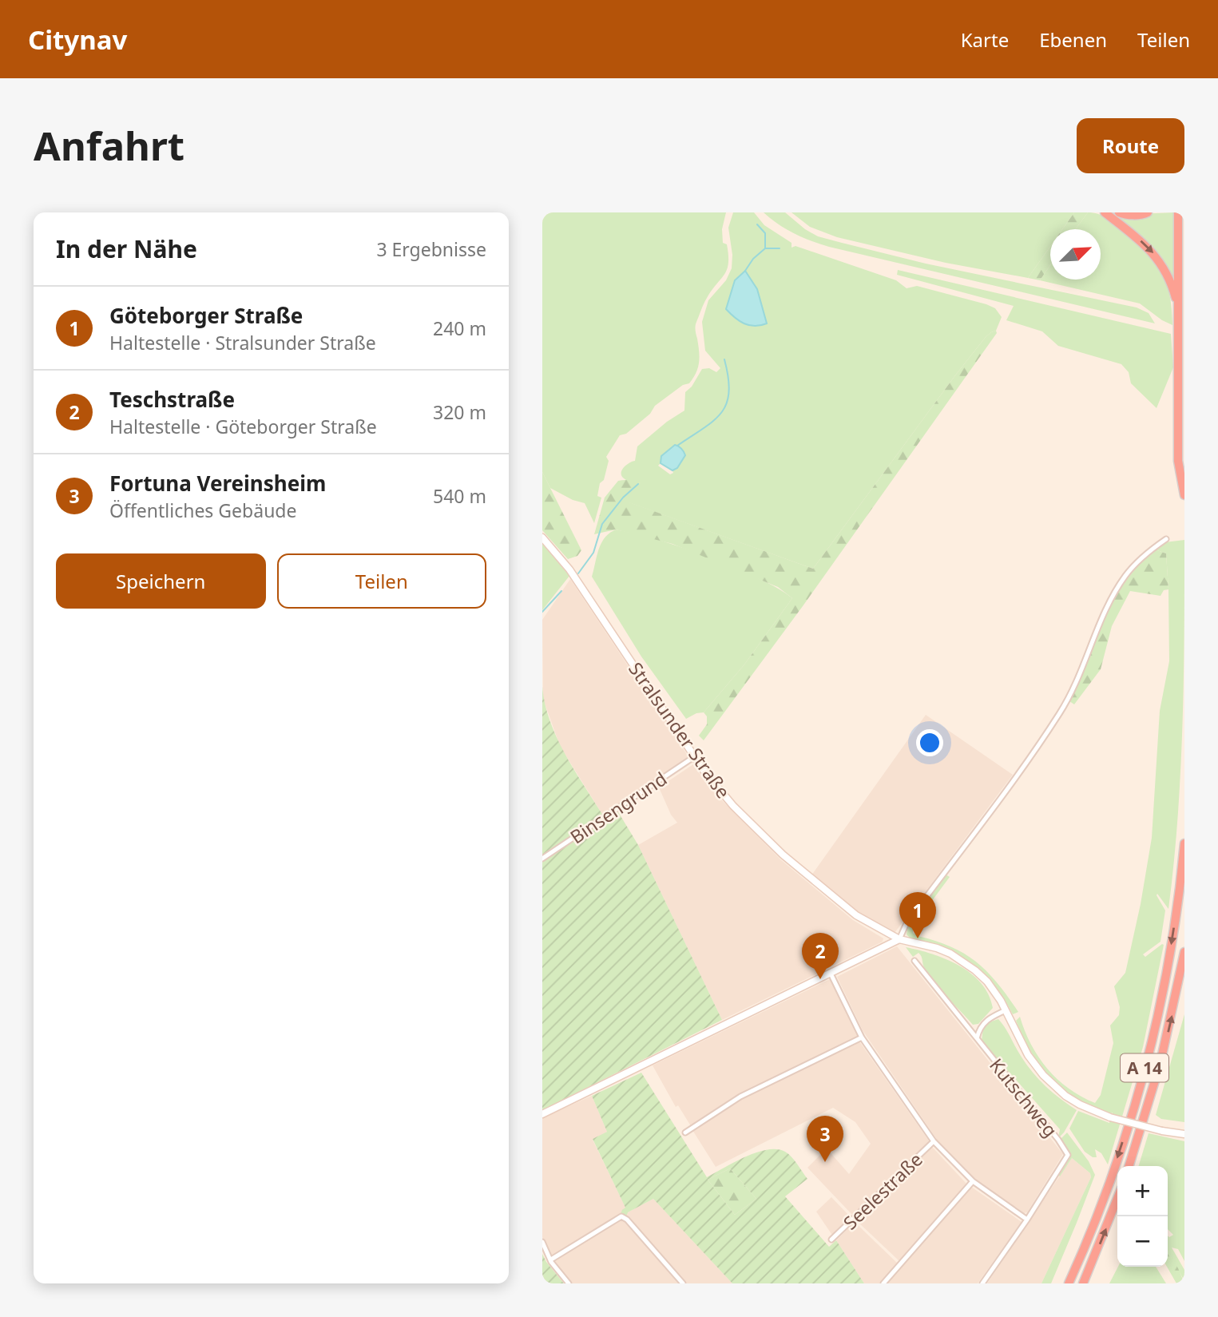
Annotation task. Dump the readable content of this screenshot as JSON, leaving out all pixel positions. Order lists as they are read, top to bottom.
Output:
{
  "streets": {
    "highway": ["A 14"],
    "street": [
      "Stralsunder Straße",
      "Binsengrund",
      "Kutschweg",
      "Seelestraße"
    ]
  },
  "crossings": [
    ["Stralsunder Straße", "Binsengrund"]
  ],
  "north": "top right",
  "page": {
    "header": "Citynav",
    "nav": ["Karte", "Ebenen", "Teilen"],
    "buttons": [
      "Route",
      ["Speichern", "Teilen"]
    ],
    "title": "Anfahrt",
    "heading": ["In der Nähe", "3 Ergebnisse"],
    "list": [
      {
        "mark": "1",
        "name": "Göteborger Straße",
        "note": "Haltestelle · Stralsunder Straße",
        "value": "240 m"
      },
      {
        "mark": "2",
        "name": "Teschstraße",
        "note": "Haltestelle · Göteborger Straße",
        "value": "320 m"
      },
      {
        "mark": "3",
        "name": "Fortuna Vereinsheim",
        "note": "Öffentliches Gebäude",
        "value": "540 m"
      }
    ],
    "pins": ["1", "2", "3"],
    "map_buttons": ["+", "−"]
  }
}
